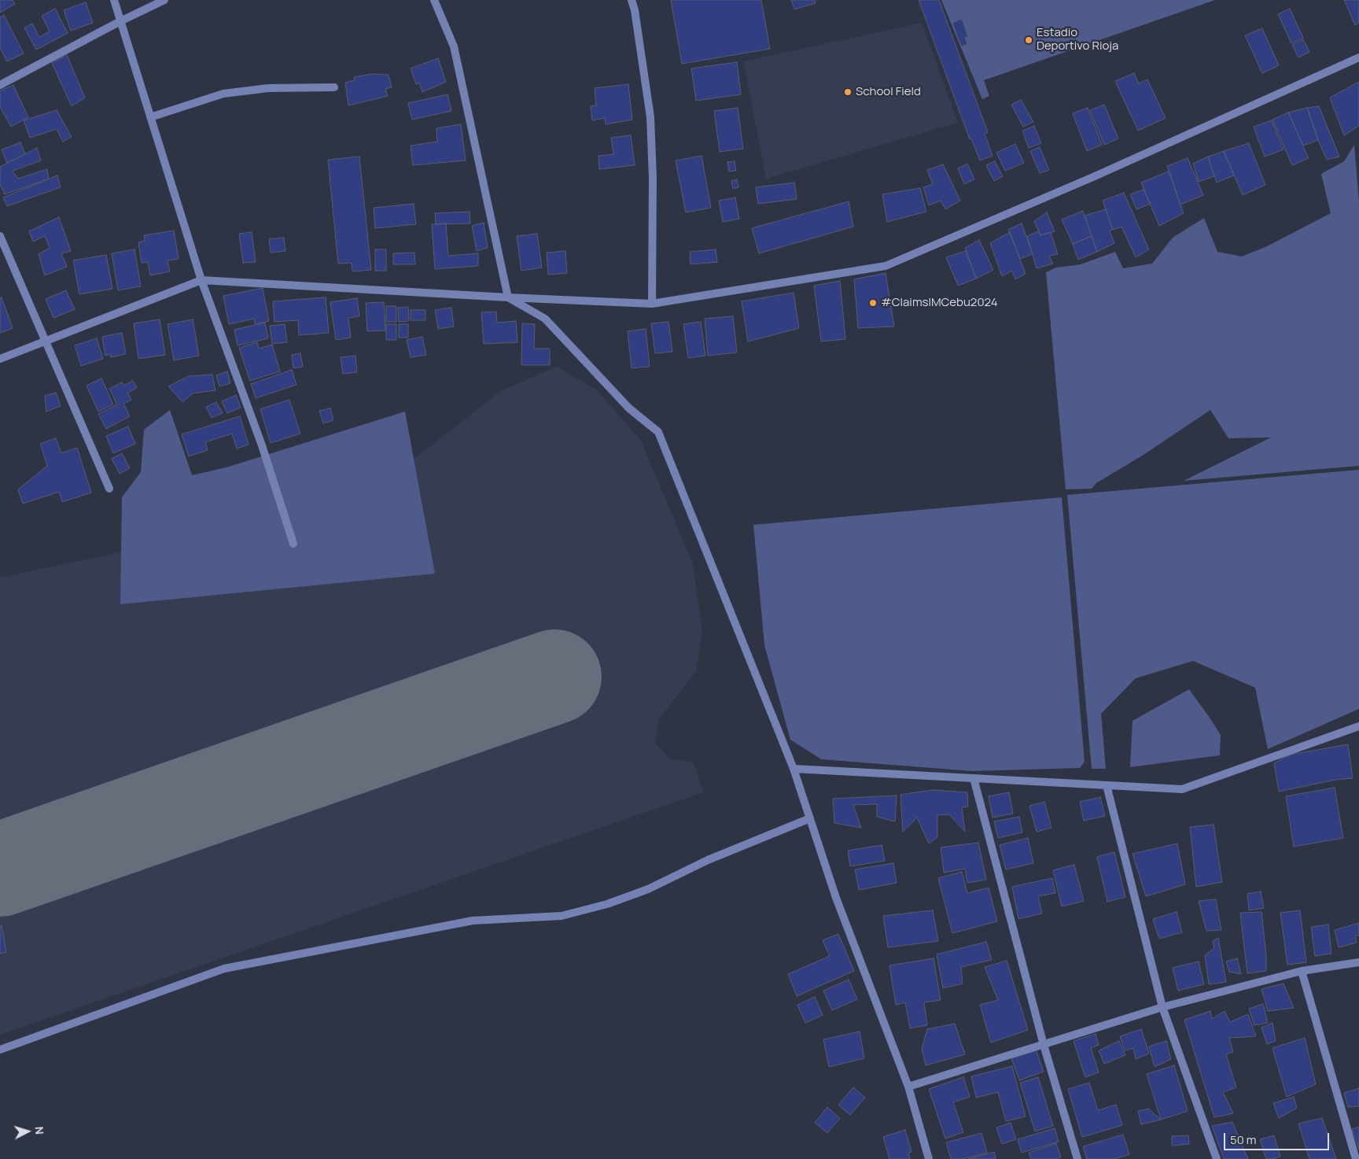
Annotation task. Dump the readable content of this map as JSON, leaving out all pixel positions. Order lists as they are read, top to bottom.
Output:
{
  "places": ["Estadio Deportivo Rioja", "School Field", "#ClaimsIMCebu2024"],
  "scale_bar": "50 m",
  "north": "right"
}
